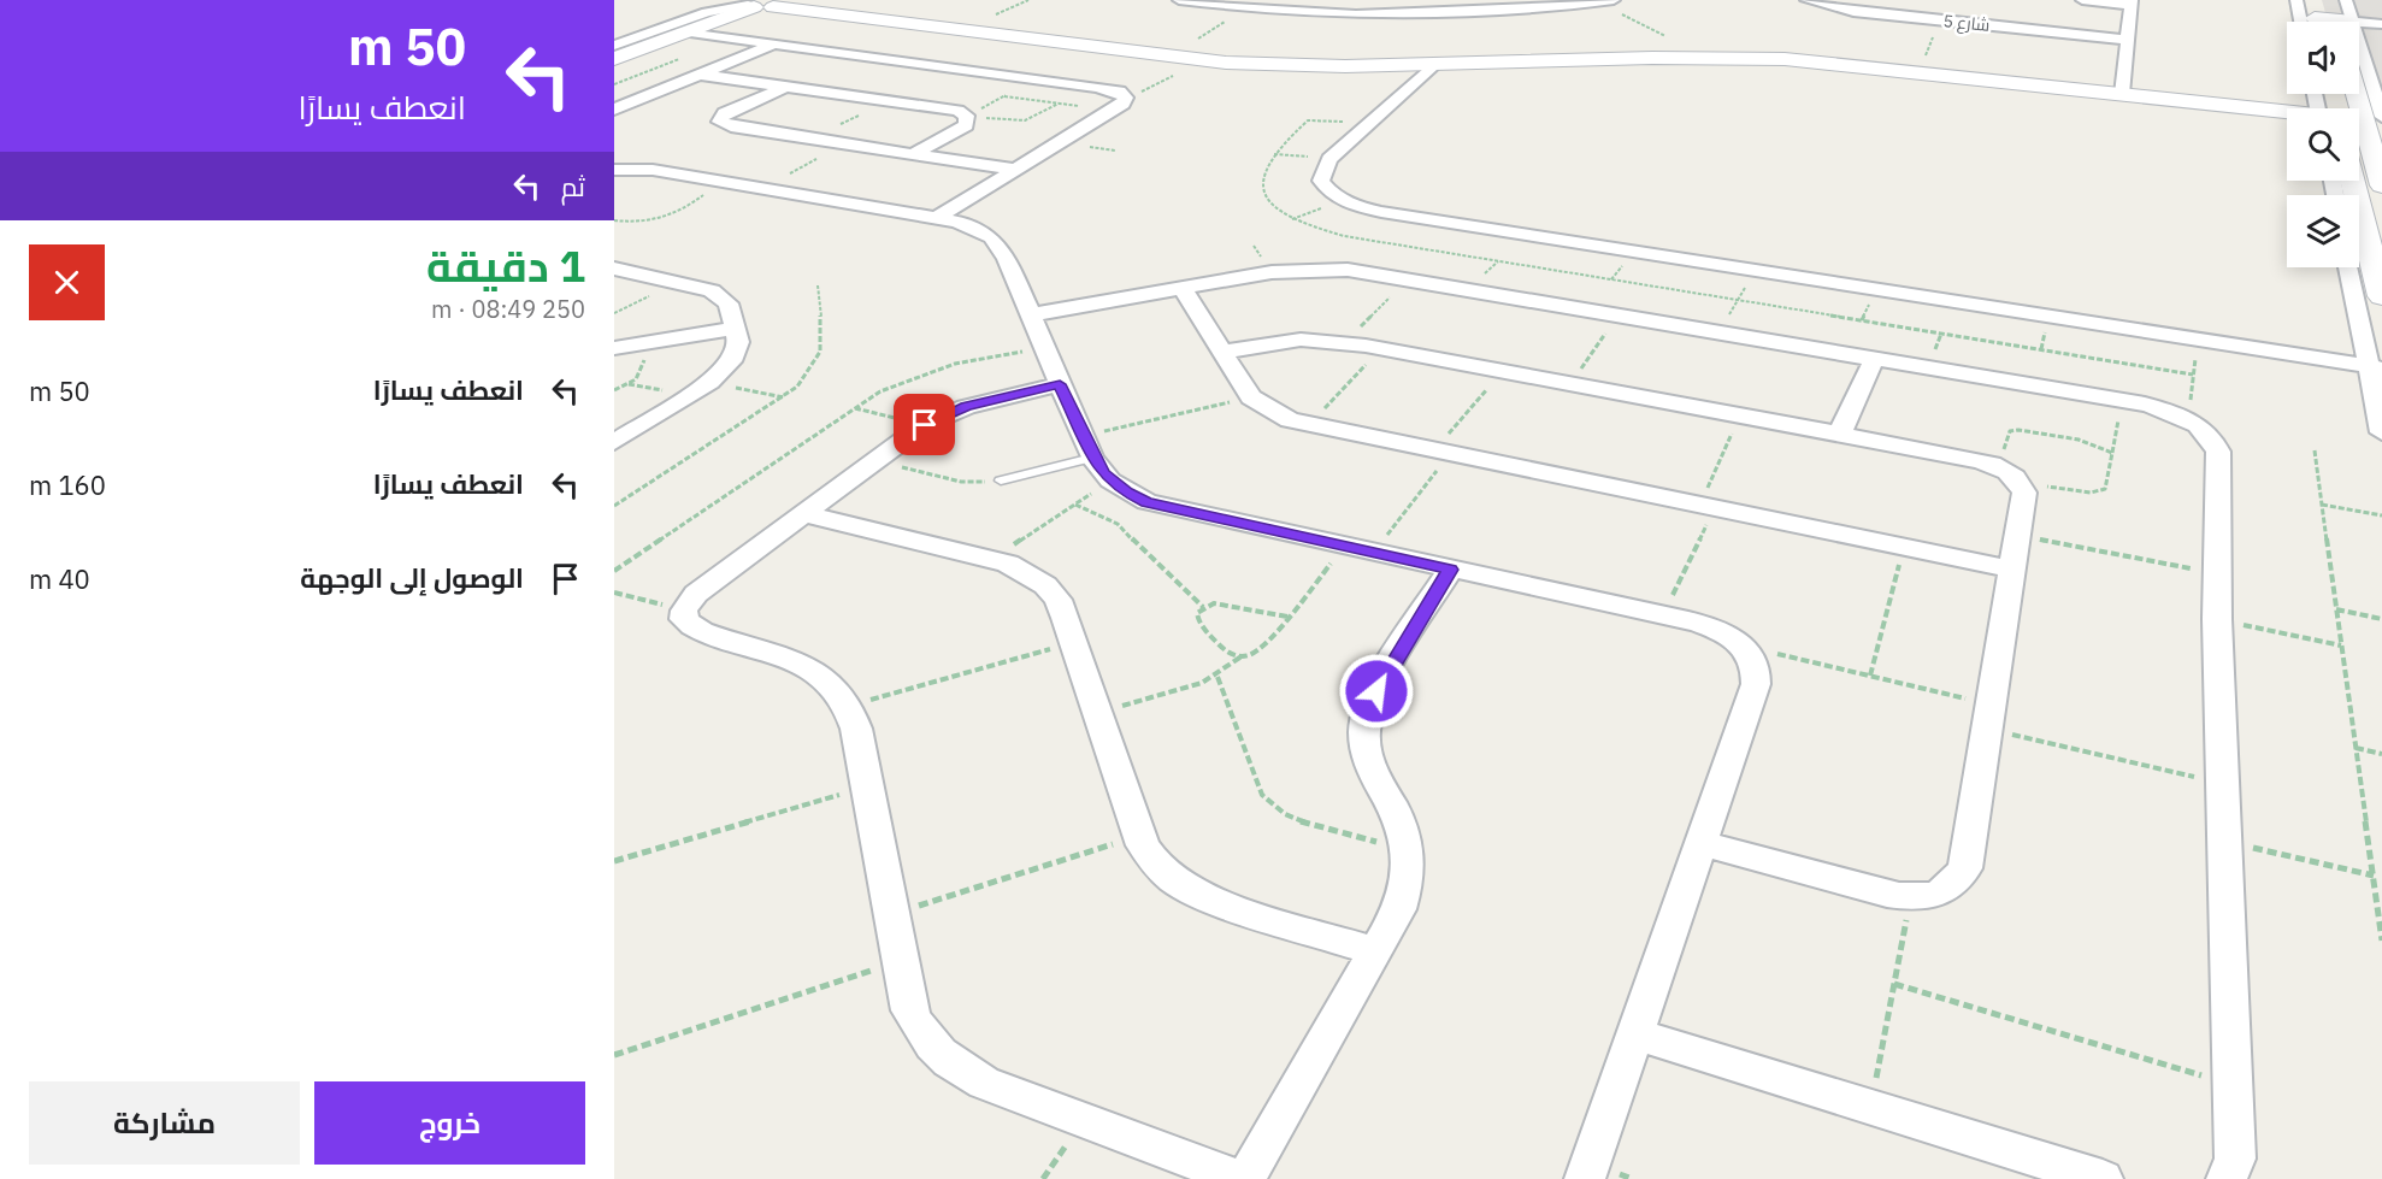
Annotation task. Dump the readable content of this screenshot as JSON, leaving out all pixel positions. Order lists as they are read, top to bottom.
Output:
{
  "streets": {
    "street": ["شارع 5"]
  },
  "page": {
    "turn": ["50 m", "انعطف يسارًا"],
    "then": "ثم",
    "heading": ["1 دقيقة", "250 m · 08:49"],
    "list": [
      {
        "name": "انعطف يسارًا",
        "value": "50 m"
      },
      {
        "name": "انعطف يسارًا",
        "value": "160 m"
      },
      {
        "name": "الوصول إلى الوجهة",
        "value": "40 m"
      }
    ],
    "buttons": ["خروج", "مشاركة"]
  }
}
